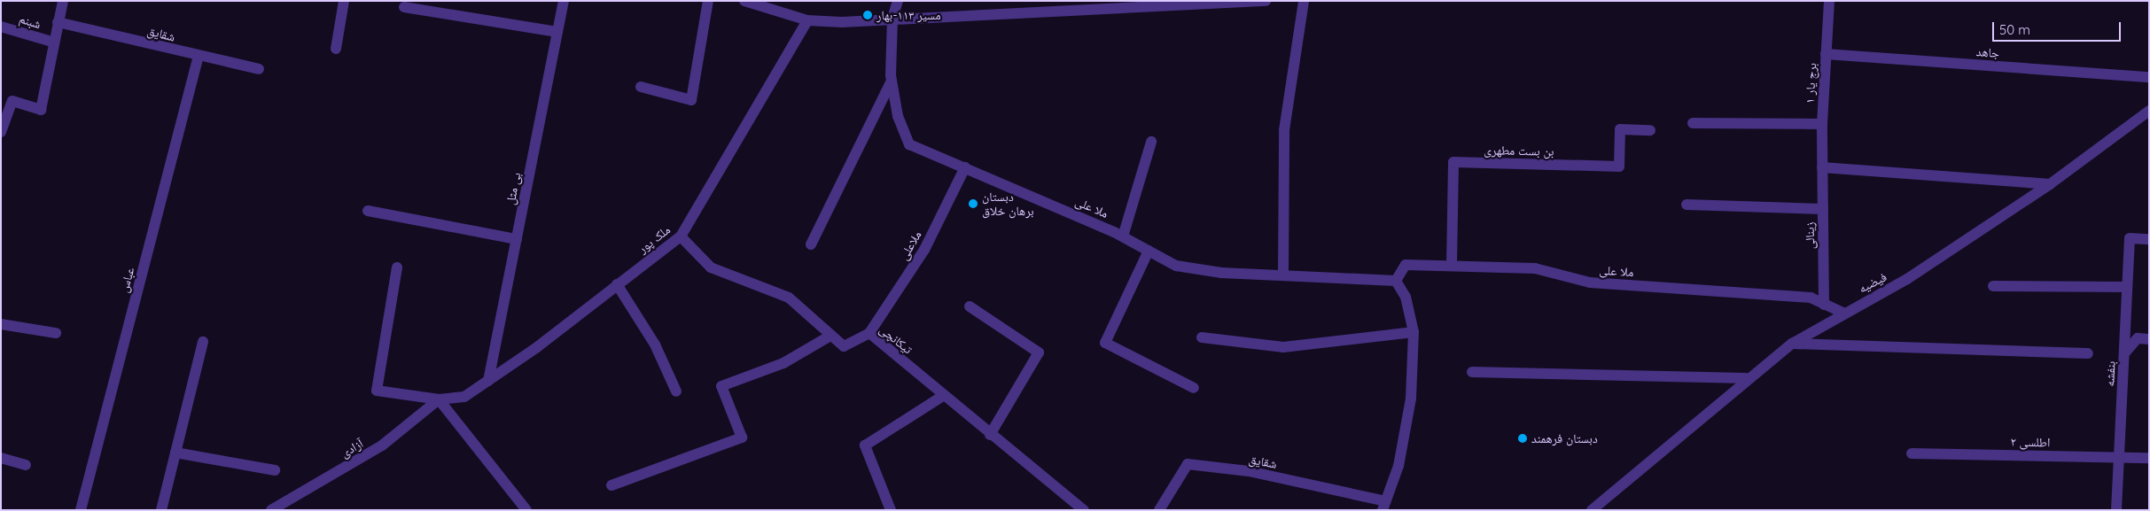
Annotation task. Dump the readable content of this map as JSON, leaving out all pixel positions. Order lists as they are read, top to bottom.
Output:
{
  "streets": {
    "street": [
      "شبنم",
      "شقایق",
      "جاهد",
      "برج یار ۱",
      "بن بست مطهری",
      "بی مثل",
      "ملا علی",
      "زینالی",
      "ملک پور",
      "ملاعلی",
      "عباس",
      "فیضیه",
      "تیکانچی",
      "بنفشه",
      "اطلسی ۲",
      "آزادی"
    ]
  },
  "crossings": [
    ["شقایق", "عباس"],
    ["جاهد", "برج یار ۱"],
    ["برج یار ۱", "زینالی"],
    ["بن بست مطهری", "ملا علی"],
    ["بی مثل", "ملک پور"],
    ["ملا علی", "زینالی"],
    ["ملا علی", "ملاعلی"],
    ["ملا علی", "فیضیه"],
    ["ملک پور", "تیکانچی"],
    ["ملک پور", "آزادی"],
    ["ملاعلی", "تیکانچی"],
    ["بنفشه", "اطلسی ۲"]
  ],
  "places": ["مسیر ۱۱۳-بهار", "دبستان برهان خلاق", "دبستان فرهمند"],
  "scale_bar": "50 m"
}
